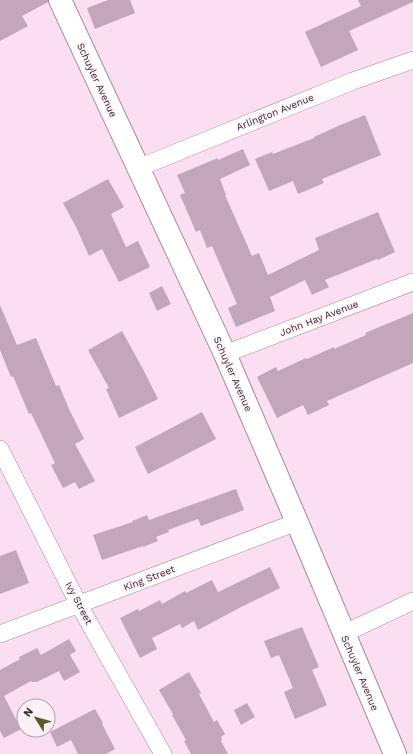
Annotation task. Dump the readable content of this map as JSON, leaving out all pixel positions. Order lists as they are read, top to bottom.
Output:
{
  "streets": {
    "main road": ["Schuyler Avenue"],
    "street": [
      "Arlington Avenue",
      "John Hay Avenue",
      "King Street",
      "Ivy Street"
    ]
  },
  "crossings": [
    ["Schuyler Avenue", "Arlington Avenue"],
    ["Schuyler Avenue", "John Hay Avenue"],
    ["Schuyler Avenue", "King Street"],
    ["King Street", "Ivy Street"]
  ],
  "north": "top left"
}
